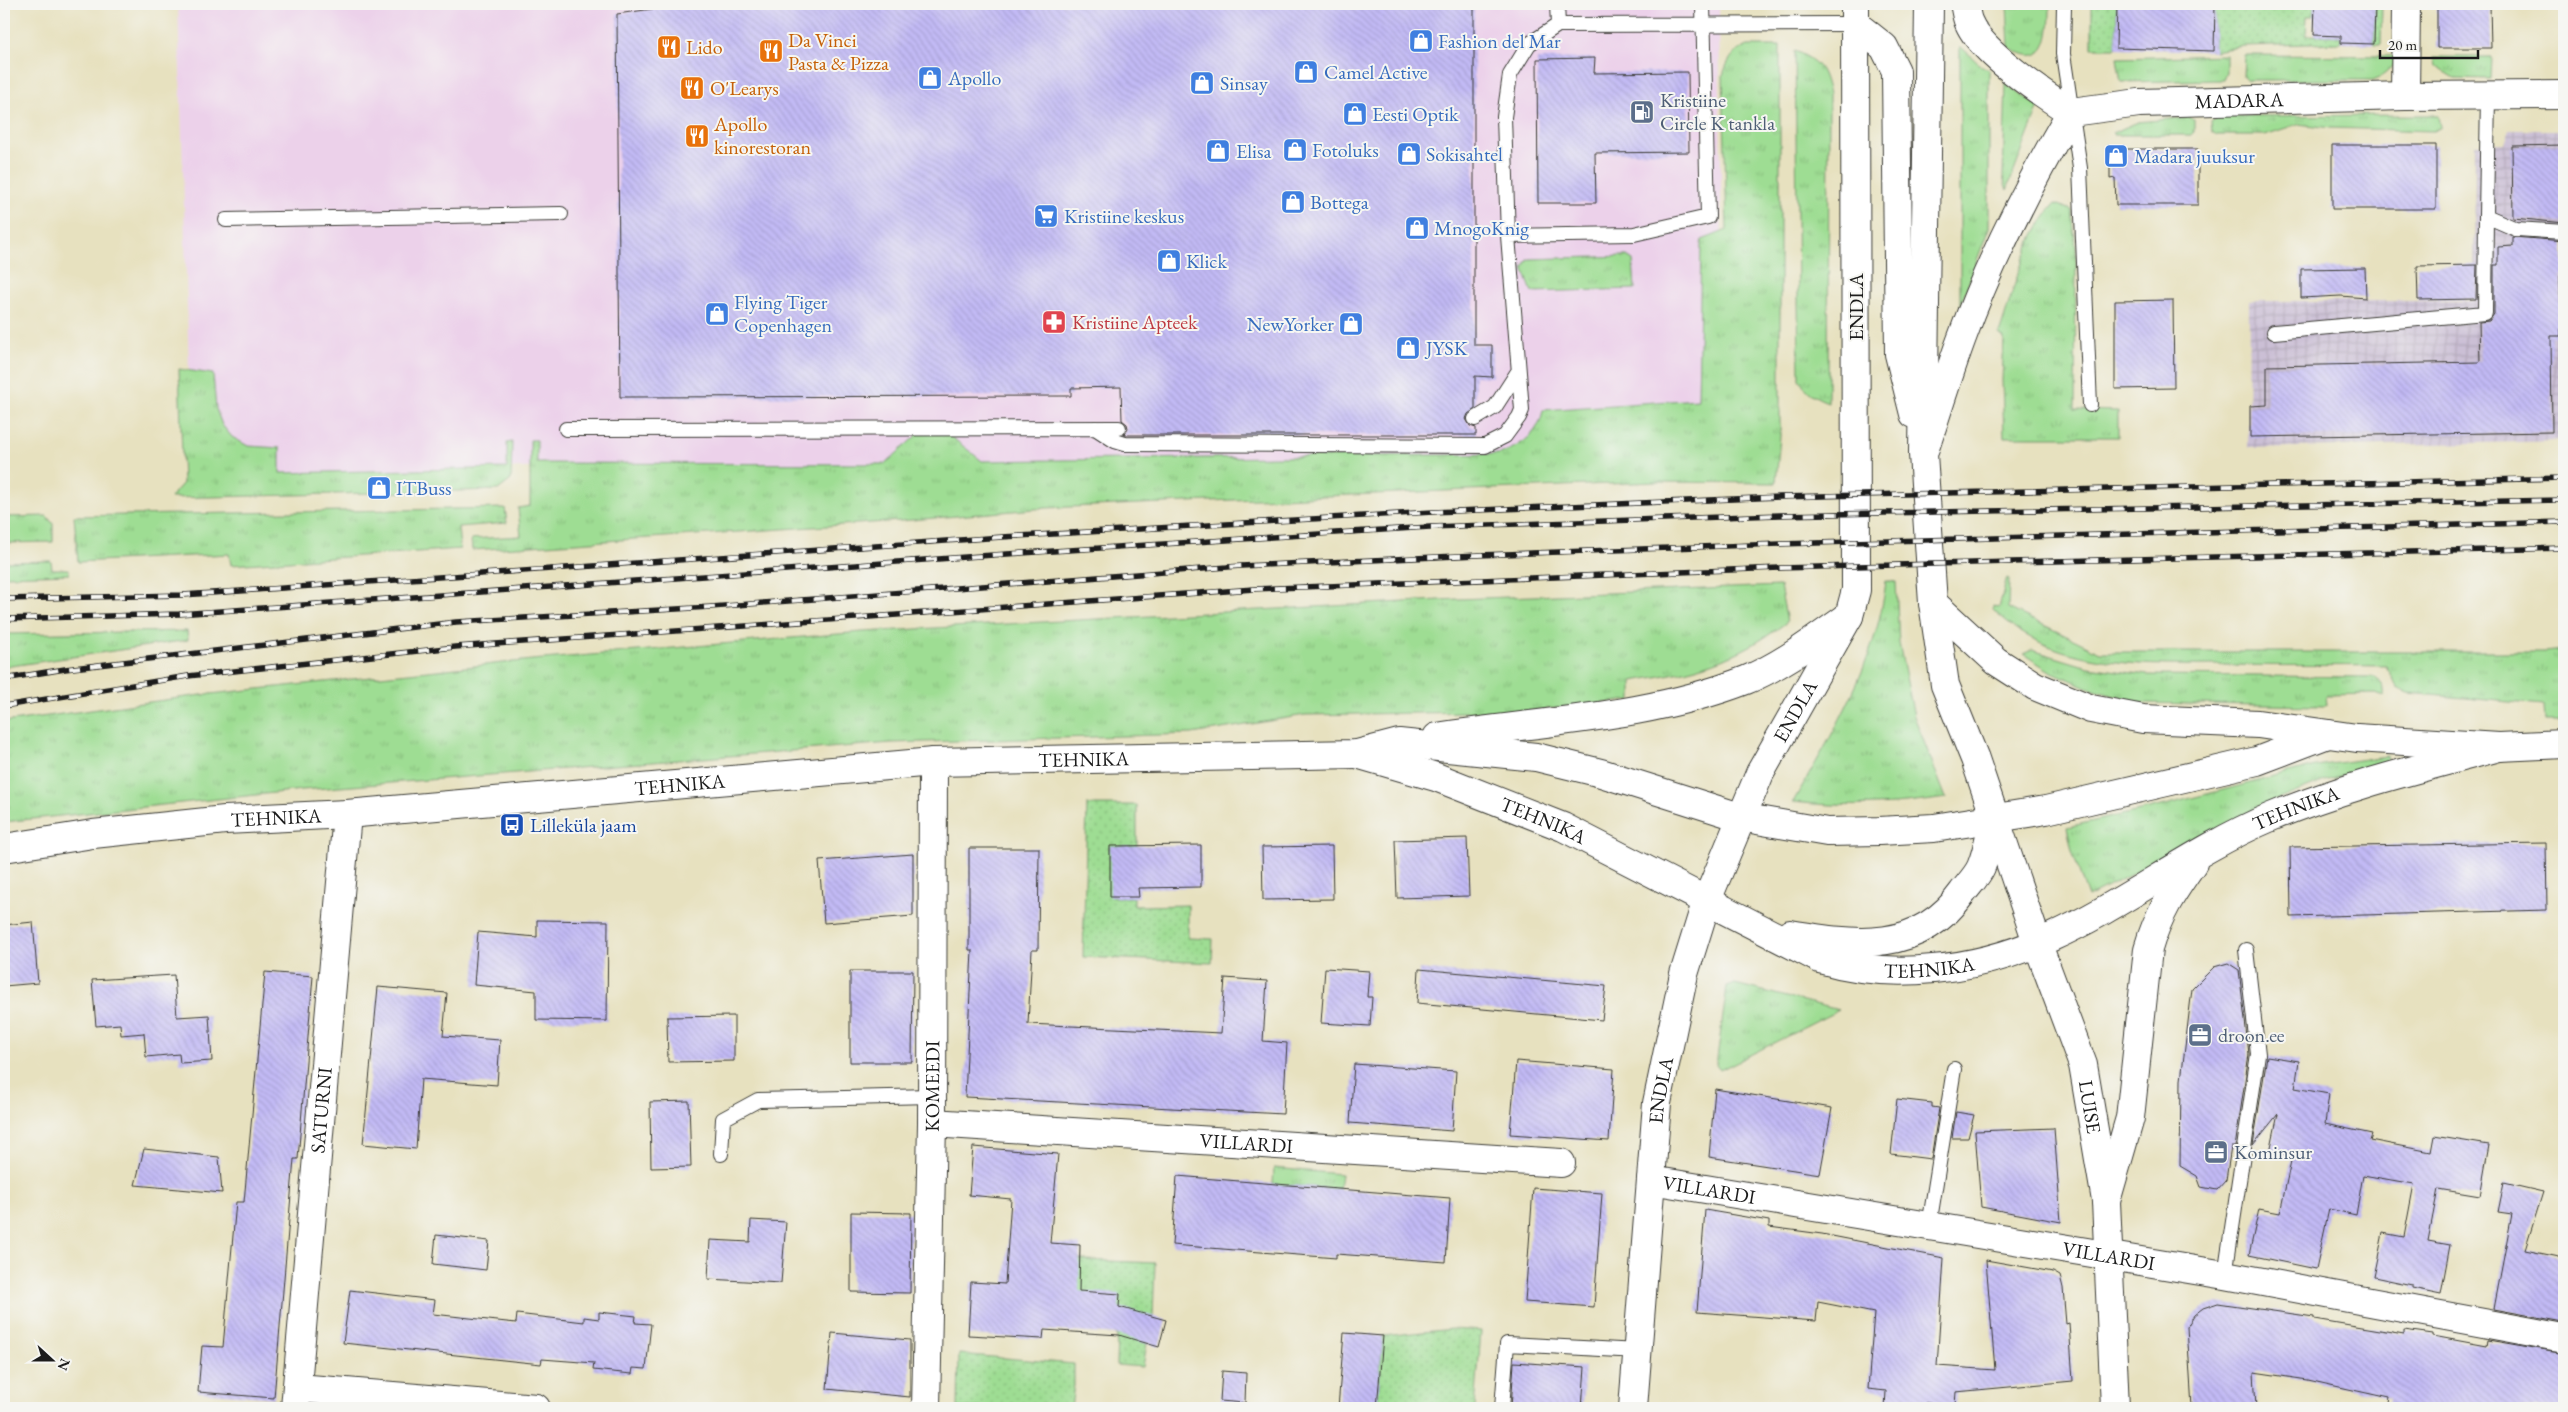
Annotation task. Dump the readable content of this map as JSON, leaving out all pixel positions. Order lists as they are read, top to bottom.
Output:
{
  "streets": {
    "main road": [
      "MADARA",
      "ENDLA",
      "TEHNIKA",
      "KOMEEDI",
      "LUISE",
      "SATURNI",
      "VILLARDI"
    ]
  },
  "crossings": [
    ["ENDLA", "TEHNIKA"],
    ["ENDLA", "VILLARDI"],
    ["TEHNIKA", "KOMEEDI"],
    ["TEHNIKA", "LUISE"],
    ["TEHNIKA", "SATURNI"],
    ["KOMEEDI", "VILLARDI"],
    ["LUISE", "VILLARDI"]
  ],
  "places": {
    "shop": [
      "Fashion del Mar",
      "Camel Active",
      "Apollo",
      "Sinsay",
      "Eesti Optik",
      "Fotoluks",
      "Elisa",
      "Sokisahtel",
      "Madara juuksur",
      "Bottega",
      "MnogoKnig",
      "Klick",
      "Flying Tiger Copenhagen",
      "NewYorker",
      "JYSK",
      "ITBuss"
    ],
    "restaurant": [
      "Lido",
      "Da Vinci Pasta & Pizza",
      "O'Learys",
      "Apollo kinorestoran"
    ],
    "fuel station": ["Kristiine Circle K tankla"],
    "supermarket": ["Kristiine keskus"],
    "pharmacy": ["Kristiine Apteek"],
    "bus stop": ["Lilleküla jaam"],
    "office": ["droon.ee", "Kominsur"]
  },
  "scale_bar": "20 m",
  "north": "right"
}
